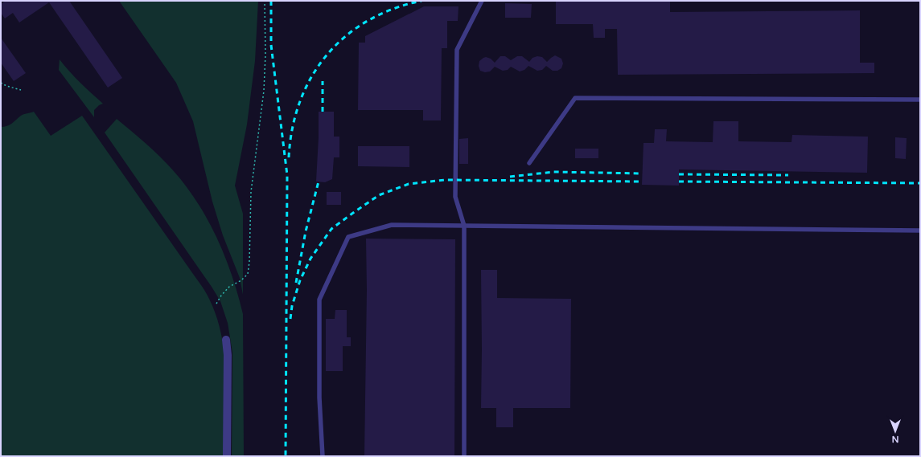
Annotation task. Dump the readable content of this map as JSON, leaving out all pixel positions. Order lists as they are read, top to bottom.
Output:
{
  "north": "bottom"
}
